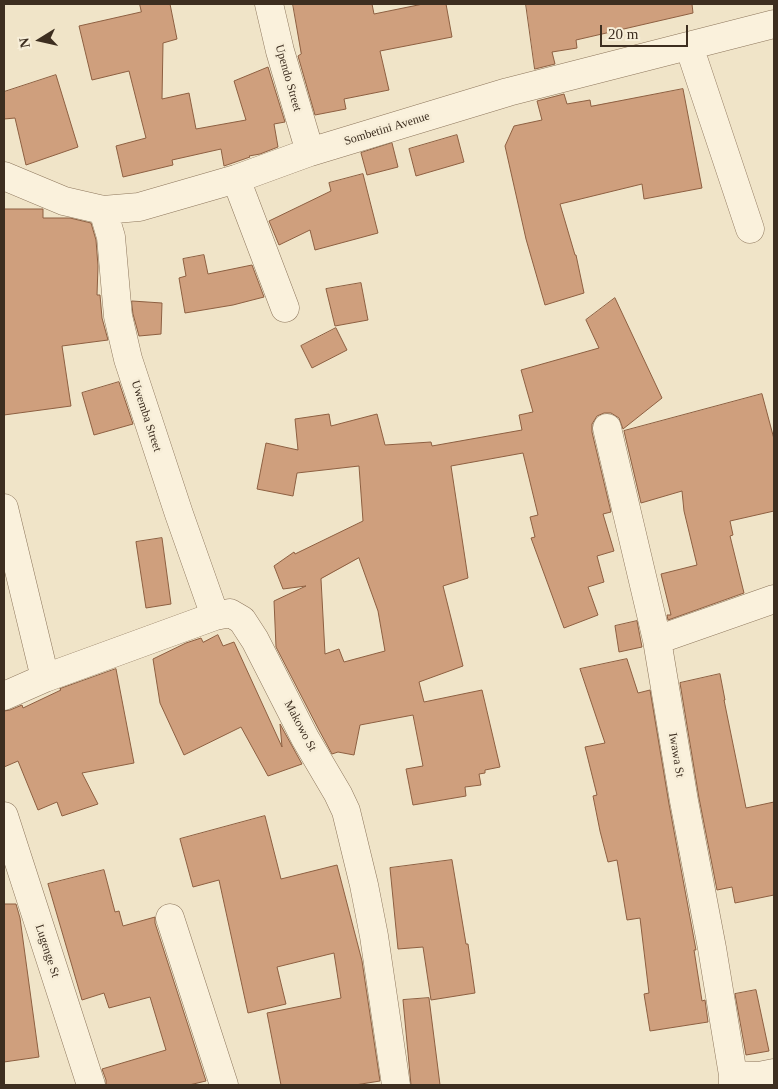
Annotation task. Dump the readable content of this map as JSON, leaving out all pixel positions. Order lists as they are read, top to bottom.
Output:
{
  "streets": {
    "street": [
      "Upendo Street",
      "Sombetini Avenue",
      "Uwemba Street",
      "Makowo St",
      "Iwawa St",
      "Lugenge St"
    ]
  },
  "crossings": [
    ["Upendo Street", "Sombetini Avenue"],
    ["Sombetini Avenue", "Uwemba Street"],
    ["Uwemba Street", "Makowo St"]
  ],
  "scale_bar": "20 m",
  "north": "left"
}
